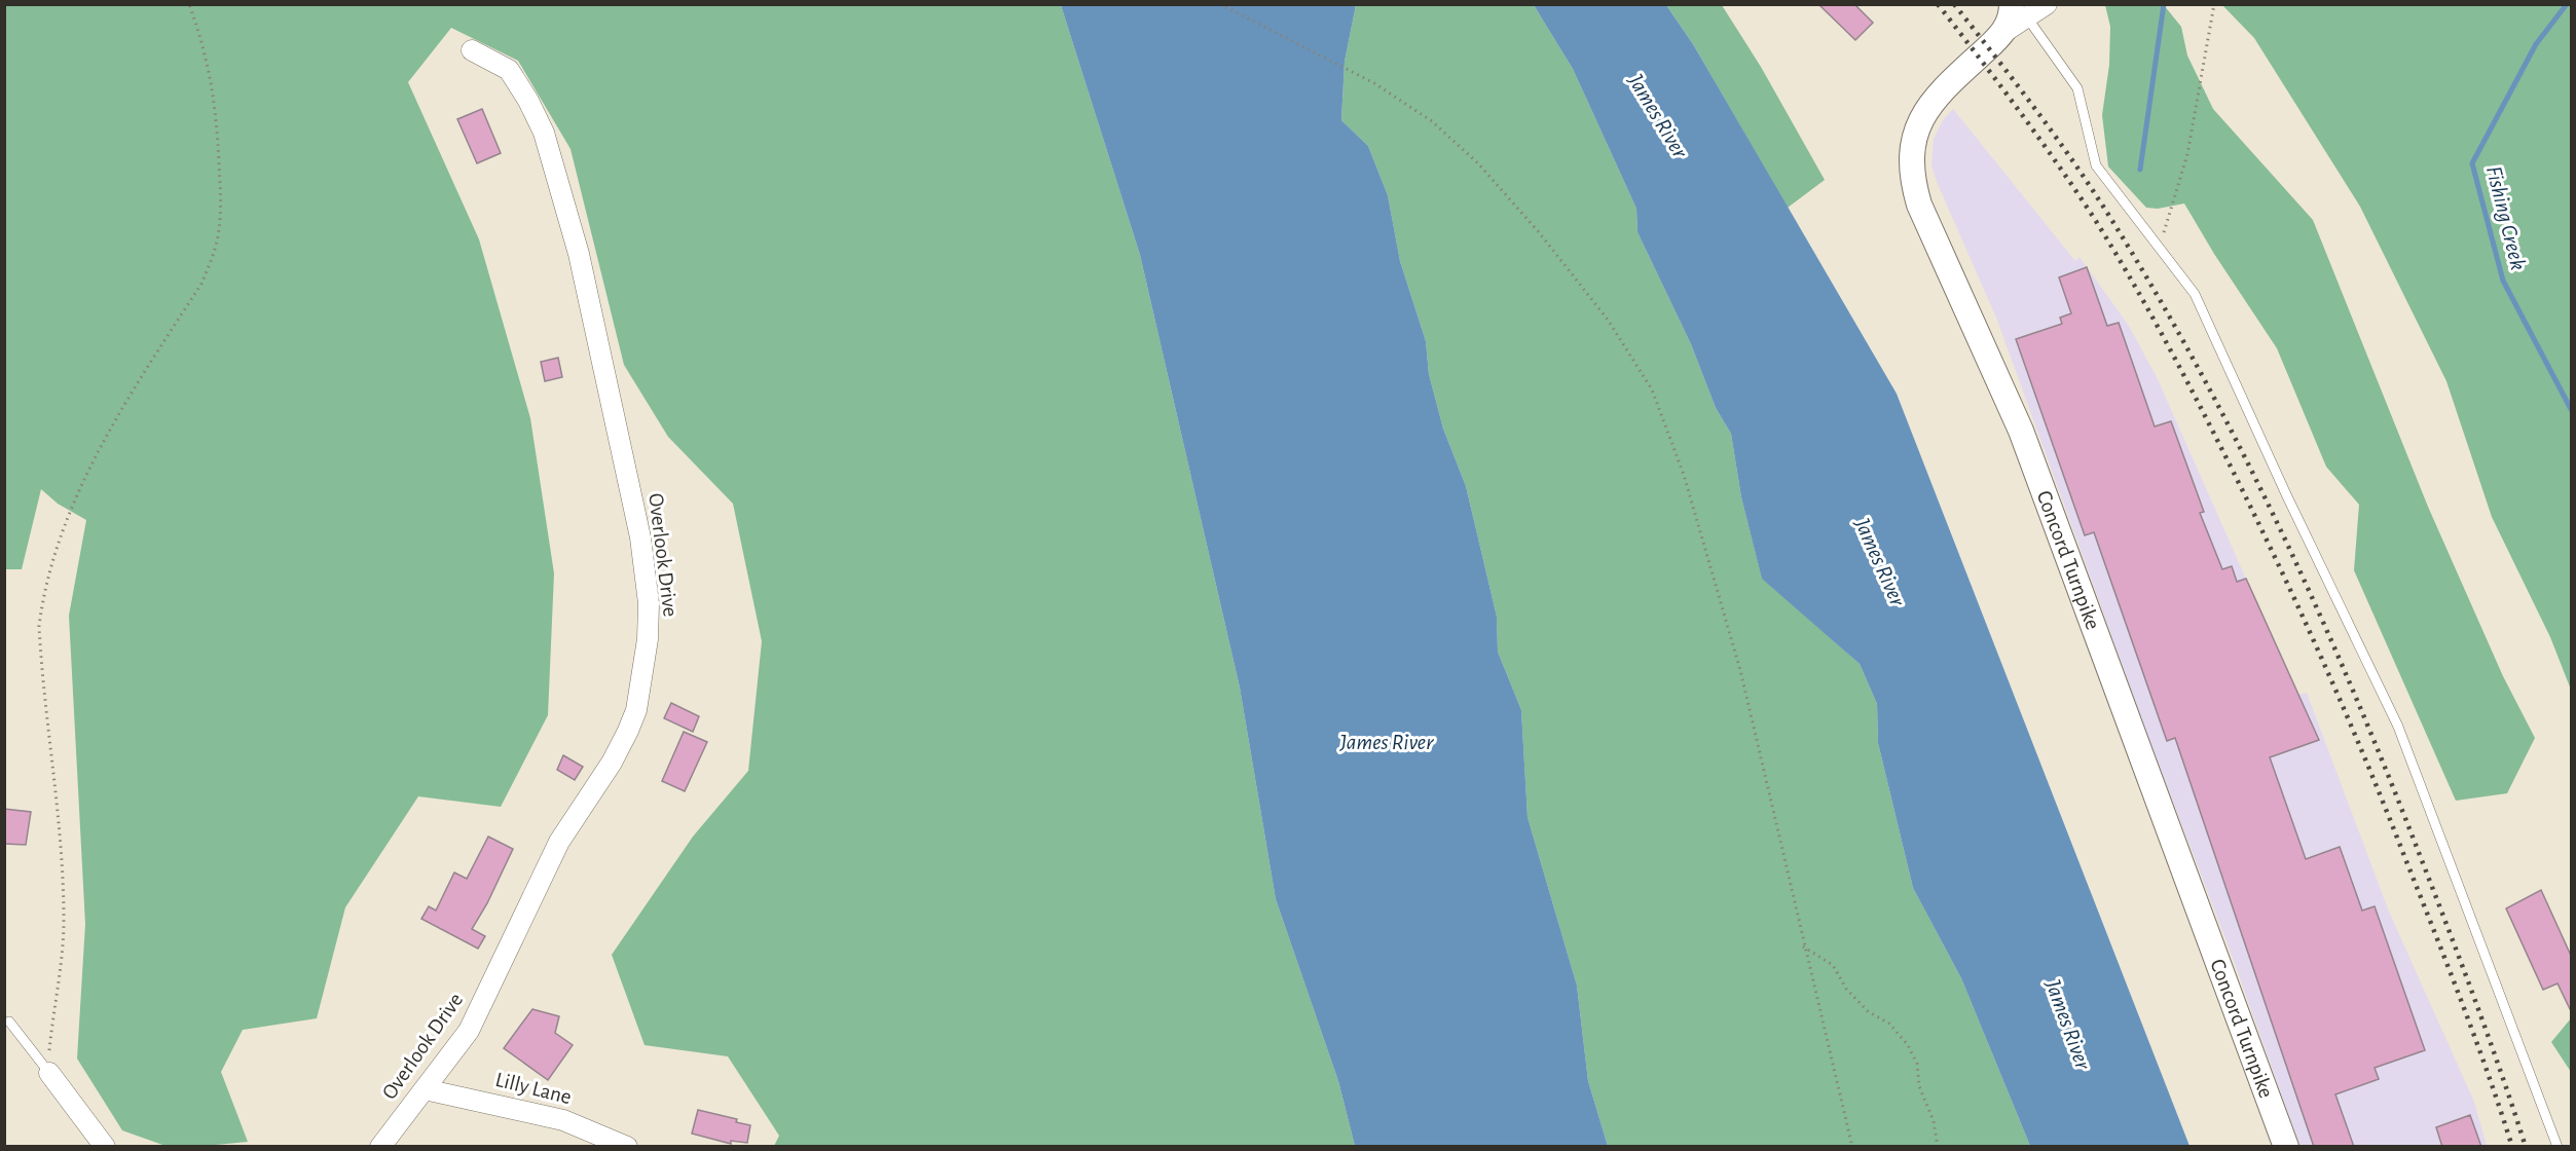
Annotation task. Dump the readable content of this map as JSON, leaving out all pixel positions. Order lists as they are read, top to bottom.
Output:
{
  "streets": {
    "street": ["Overlook Drive", "Concord Turnpike", "Lilly Lane"]
  },
  "crossings": [
    ["Overlook Drive", "Lilly Lane"]
  ],
  "water": ["James River", "Fishing Creek"]
}
